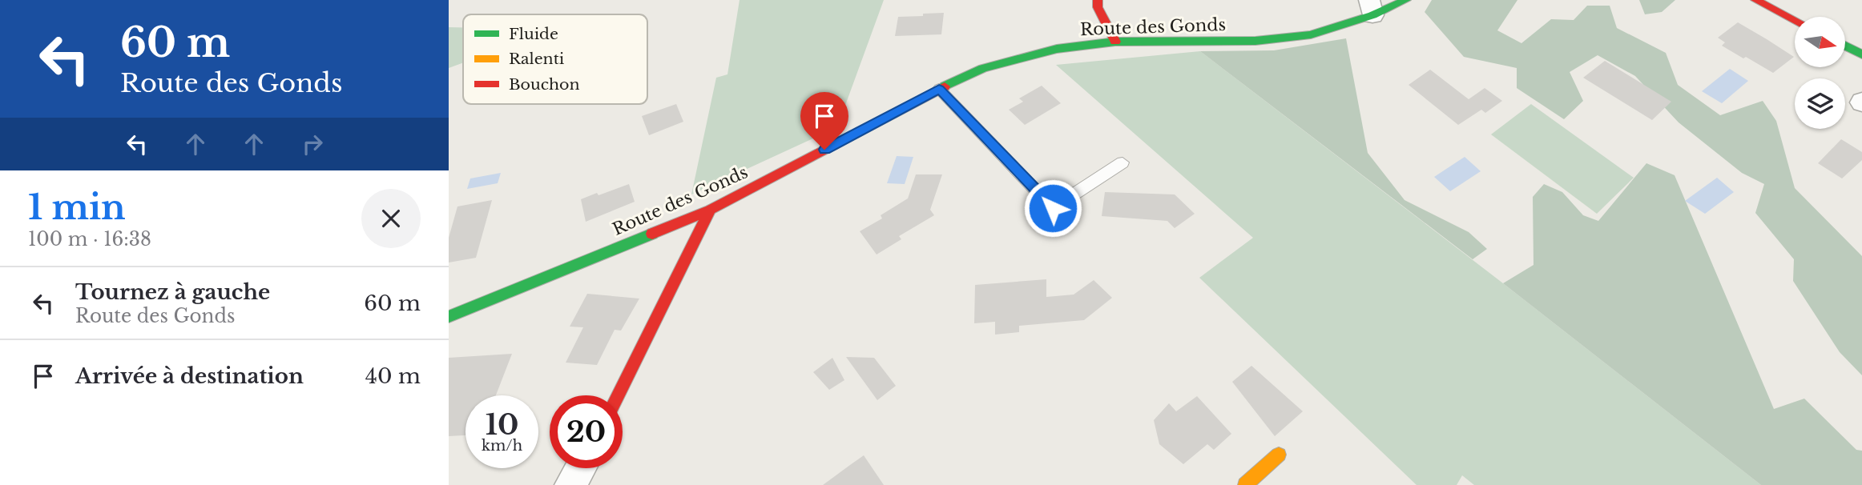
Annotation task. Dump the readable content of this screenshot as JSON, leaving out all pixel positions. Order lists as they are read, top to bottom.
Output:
{
  "streets": {
    "street": ["Route des Gonds"]
  },
  "legend": ["Fluide", "Ralenti", "Bouchon"],
  "north": "right",
  "page": {
    "turn": ["60 m", "Route des Gonds"],
    "heading": ["1 min", "100 m · 16:38"],
    "list": [
      {
        "name": "Tournez à gauche",
        "note": "Route des Gonds",
        "value": "60 m"
      },
      {
        "name": "Arrivée à destination",
        "value": "40 m"
      }
    ],
    "speed": "10 km/h",
    "limit": "20"
  }
}
